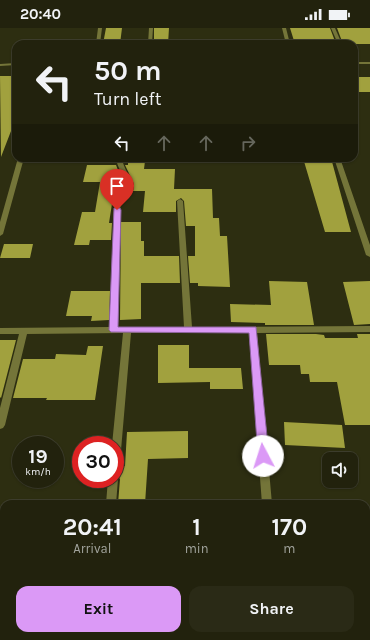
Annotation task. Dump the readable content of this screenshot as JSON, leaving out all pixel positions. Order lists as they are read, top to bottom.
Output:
{
  "page": {
    "status": "20:40",
    "turn": ["50 m", "Turn left"],
    "speed": "19 km/h",
    "limit": "30",
    "eta": [
      "20:41",
      "Arrival",
      "1",
      "min",
      "170",
      "m"
    ],
    "buttons": ["Exit", "Share"]
  }
}
